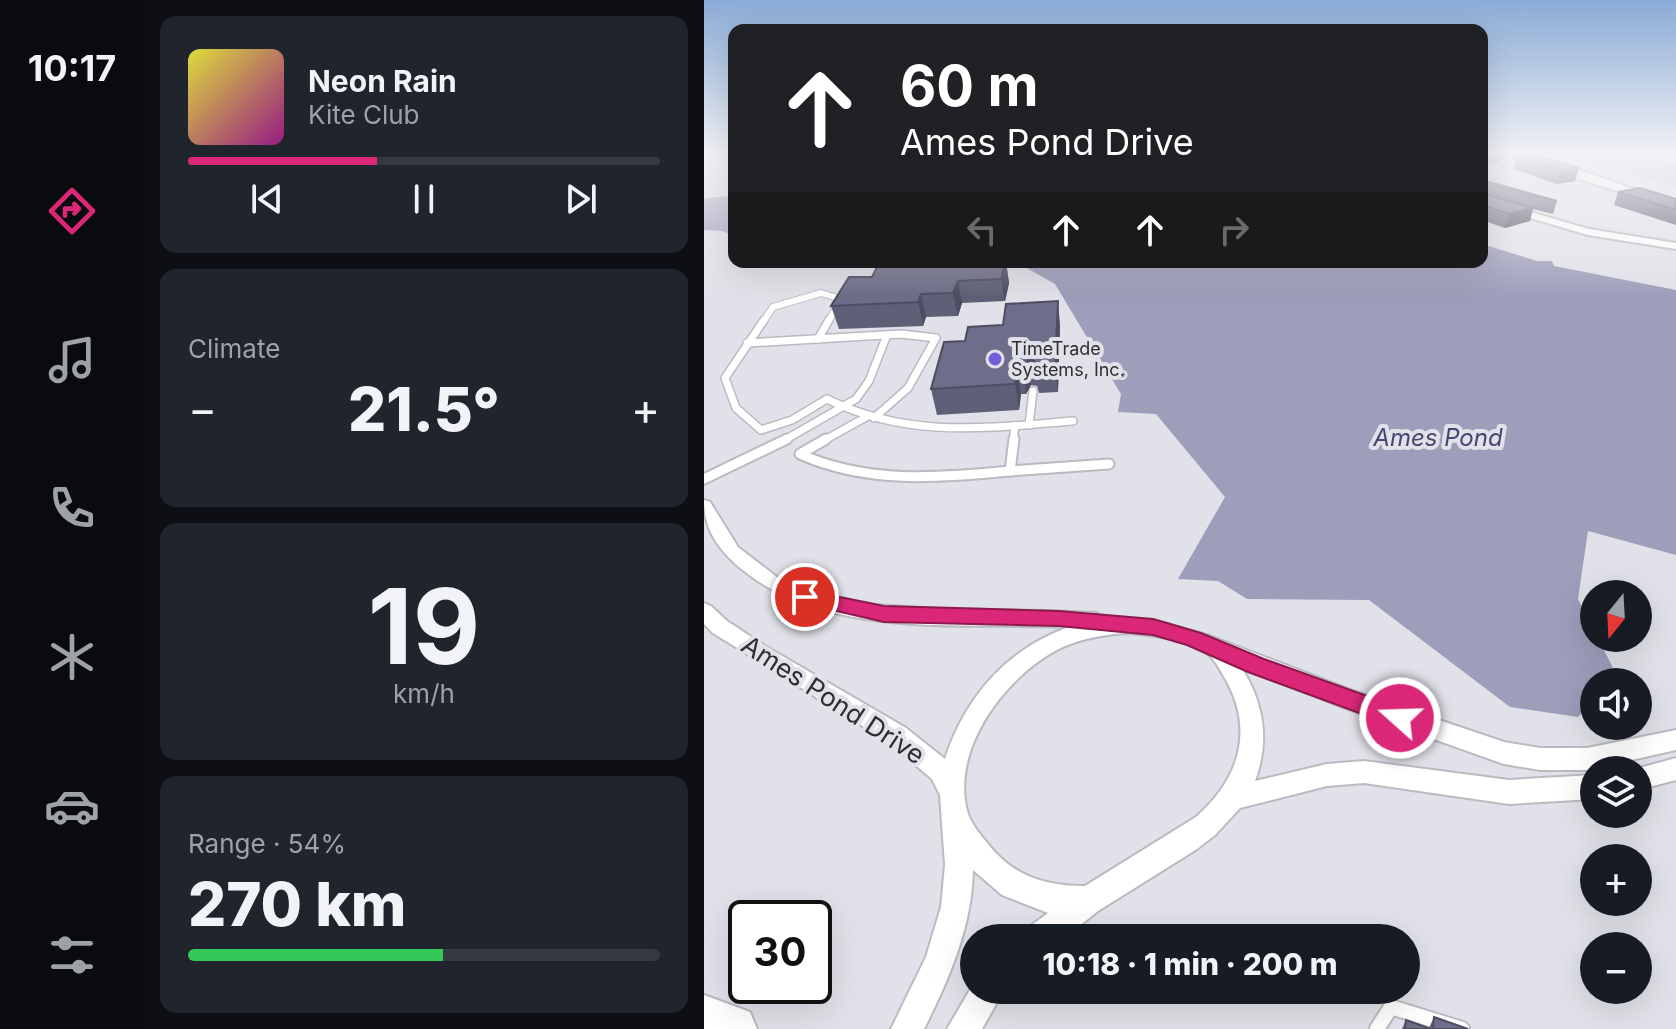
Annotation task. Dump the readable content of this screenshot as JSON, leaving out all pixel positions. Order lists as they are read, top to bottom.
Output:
{
  "streets": {
    "street": ["Ames Pond Drive"]
  },
  "water": ["Ames Pond"],
  "places": ["TimeTrade Systems, Inc."],
  "north": "bottom",
  "page": {
    "tabs": "10:17",
    "turn": ["60 m", "Ames Pond Drive"],
    "song": ["Neon Rain", "Kite Club"],
    "tile": [
      "Climate",
      ["19", "km/h"],
      ["Range · 54%", "270 km"]
    ],
    "heat": ["−", "21.5°", "+"],
    "map_buttons": ["+", "−"],
    "limit": "30",
    "trip": "10:18 · 1 min · 200 m"
  }
}
